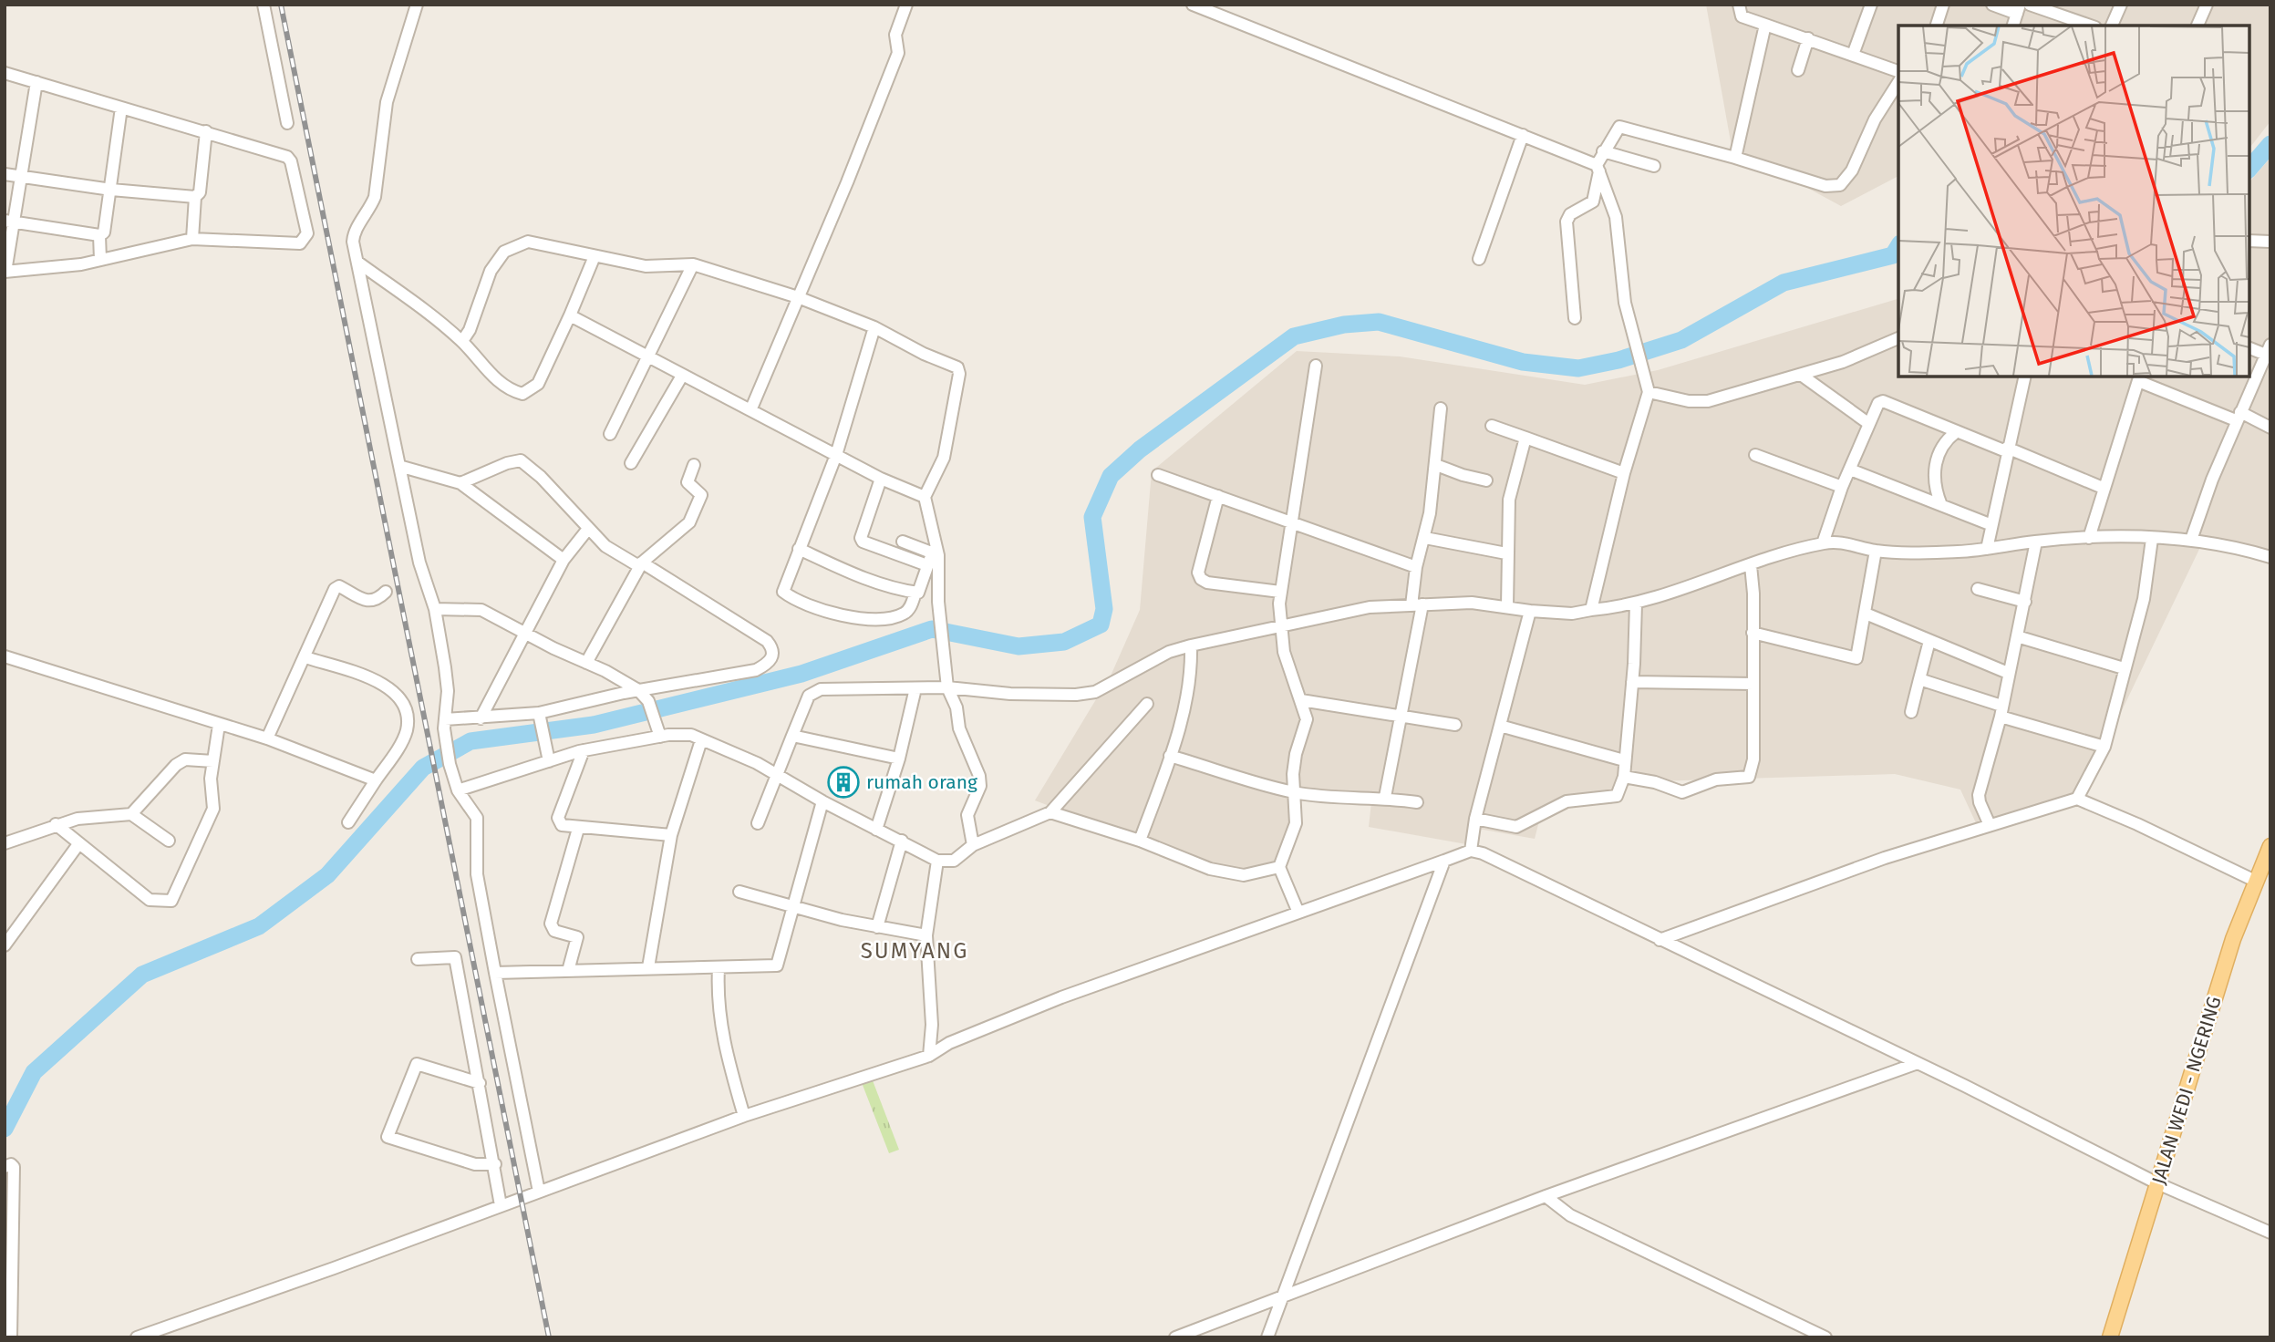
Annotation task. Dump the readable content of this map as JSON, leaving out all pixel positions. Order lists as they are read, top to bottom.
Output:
{
  "streets": {
    "main road": ["JALAN WEDI - NGERING"]
  },
  "districts": ["SUMYANG"],
  "places": {
    "building": ["rumah orang"]
  }
}
